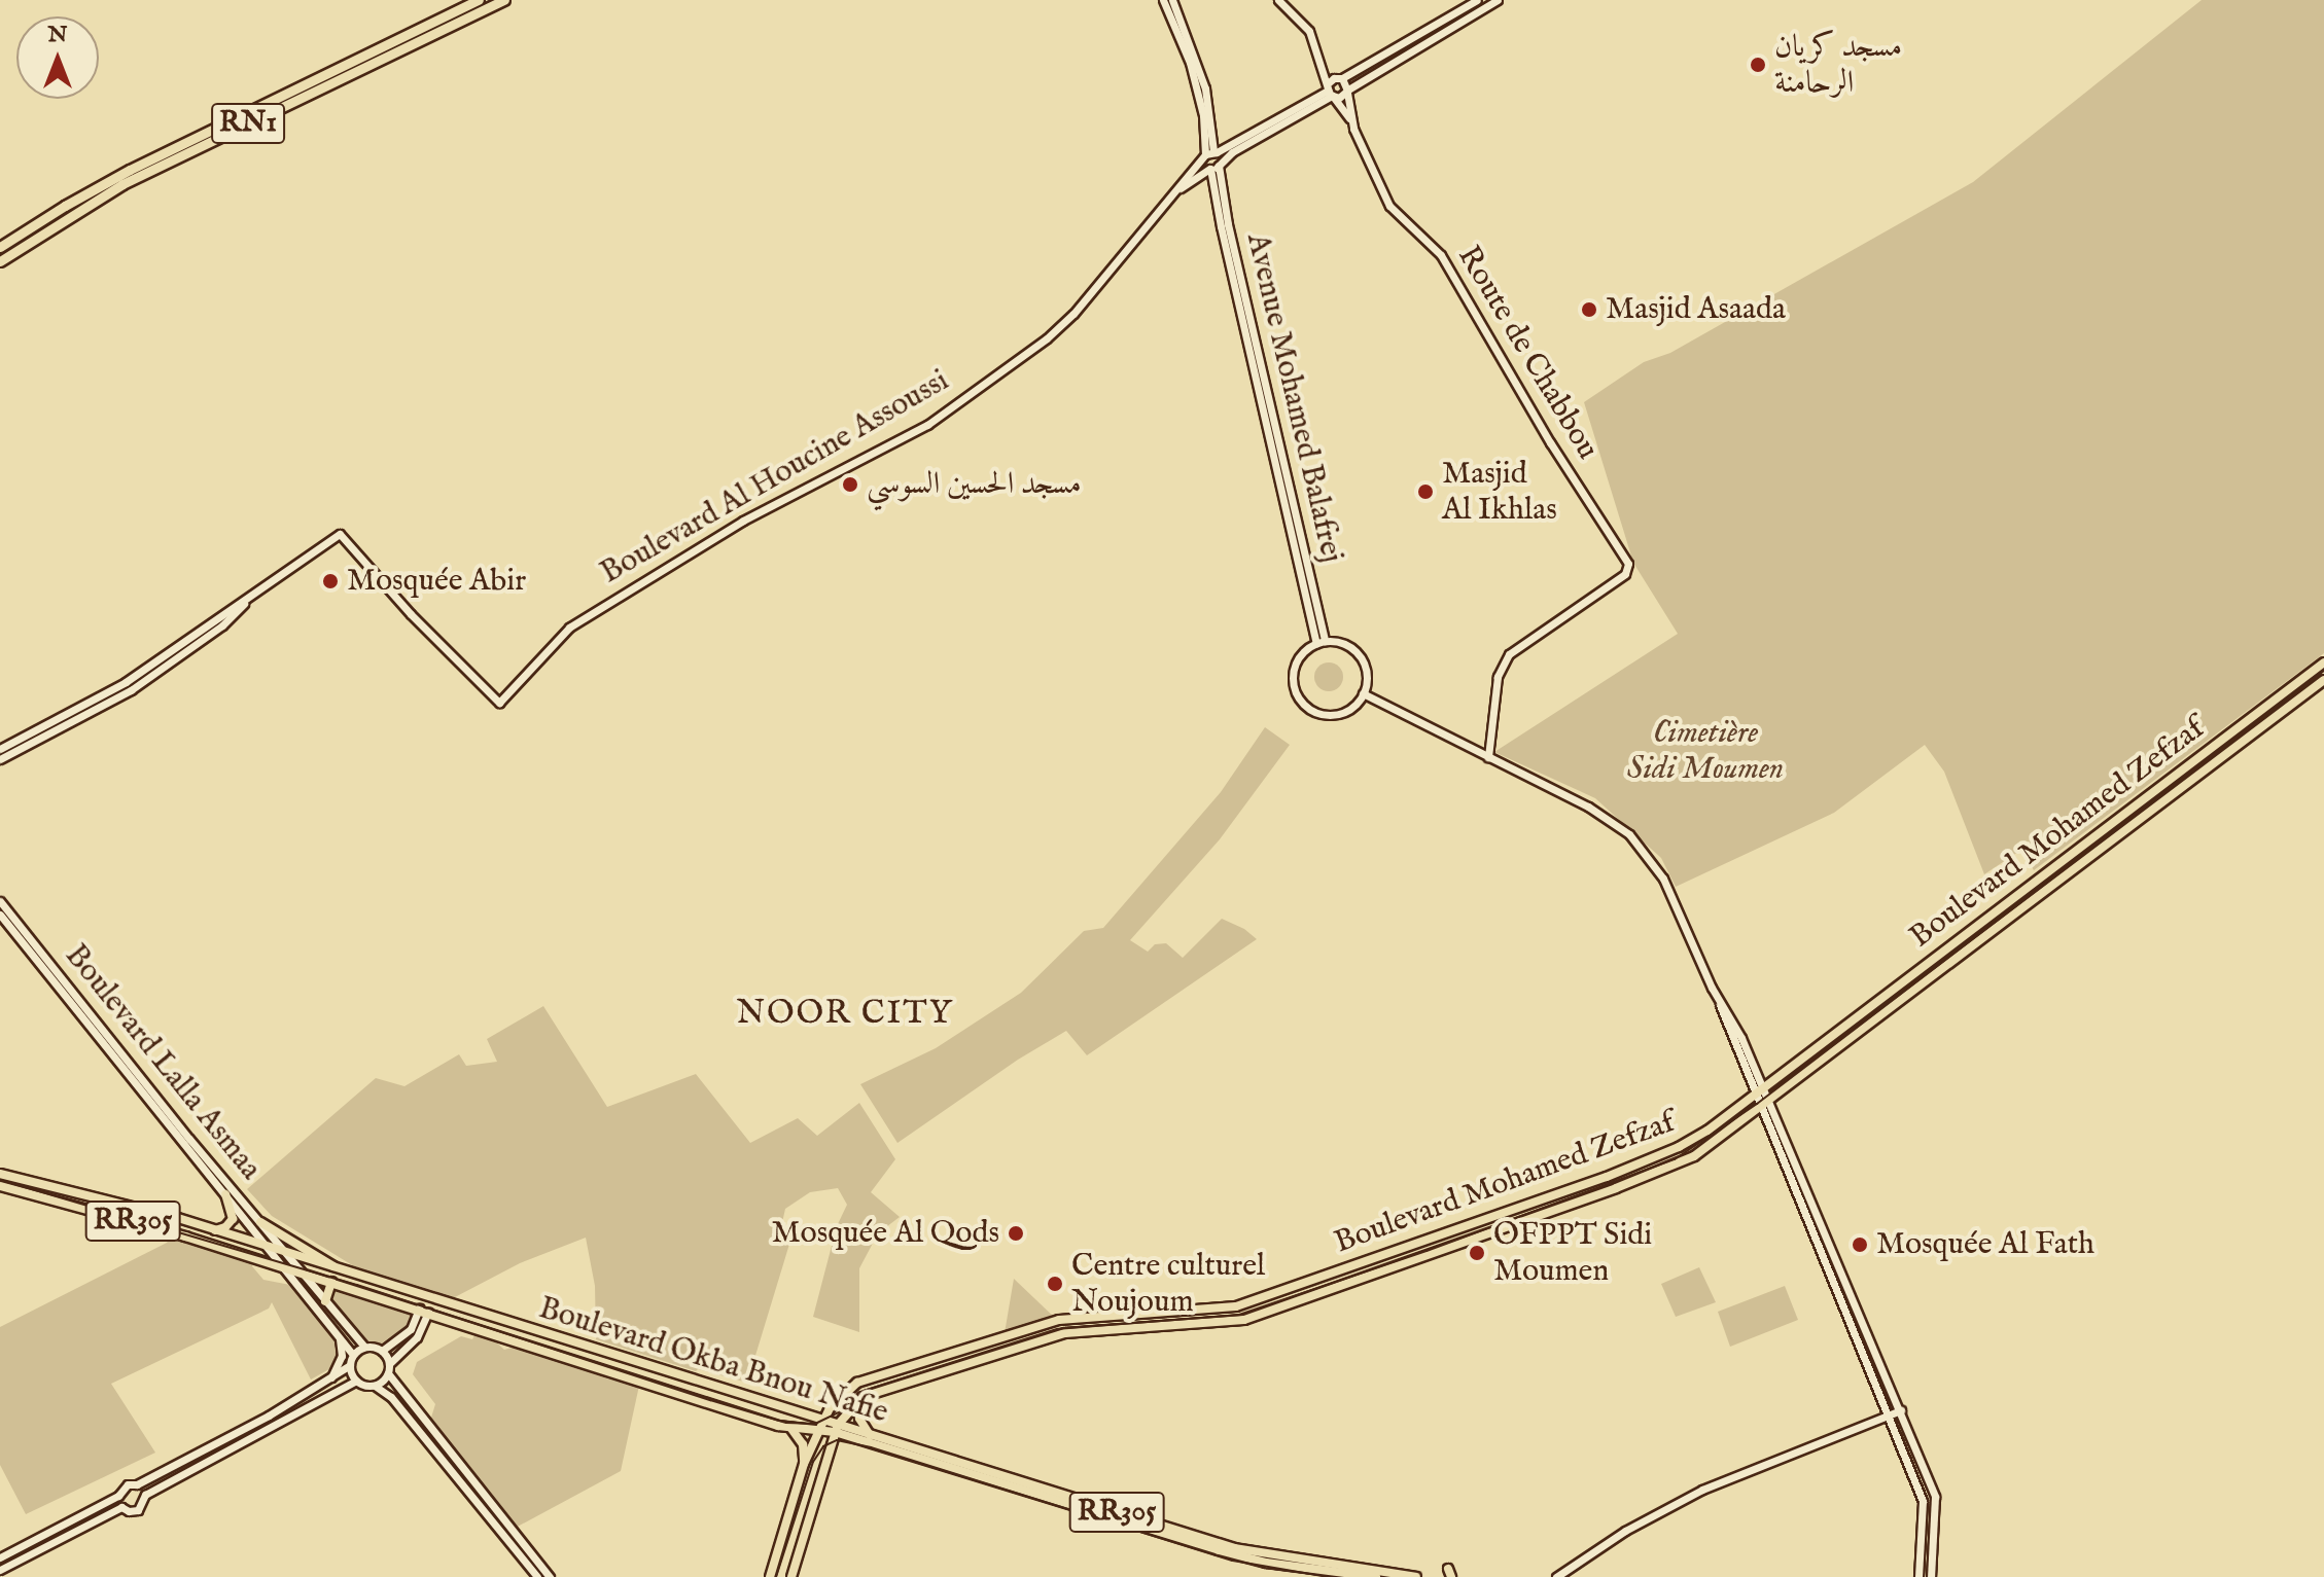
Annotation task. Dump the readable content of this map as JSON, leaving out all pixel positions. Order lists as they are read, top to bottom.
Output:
{
  "streets": {
    "highway": ["RN1"],
    "main road": ["Boulevard Mohamed Zefzaf", "RR305", "Boulevard Okba Bnou Nafie"],
    "street": [
      "Route de Chabbou",
      "Avenue Mohamed Balafrej",
      "Boulevard Al Houcine Assoussi",
      "Boulevard Lalla Asmaa"
    ]
  },
  "crossings": [
    ["Route de Chabbou", "Boulevard Al Houcine Assoussi"],
    ["Avenue Mohamed Balafrej", "Boulevard Al Houcine Assoussi"],
    ["Boulevard Mohamed Zefzaf", "Boulevard Okba Bnou Nafie"],
    ["Boulevard Lalla Asmaa", "Boulevard Okba Bnou Nafie"]
  ],
  "districts": ["NOOR CITY"],
  "parks": ["Cimetière Sidi Moumen"],
  "places": [
    "مسجد كريان الرحامنة",
    "Masjid Asaada",
    "مسجد الحسين السوسي",
    "Masjid Al Ikhlas",
    "Mosquée Abir",
    "Mosquée Al Qods",
    "Mosquée Al Fath",
    "OFPPT Sidi Moumen",
    "Centre culturel Noujoum"
  ],
  "north": "top"
}
